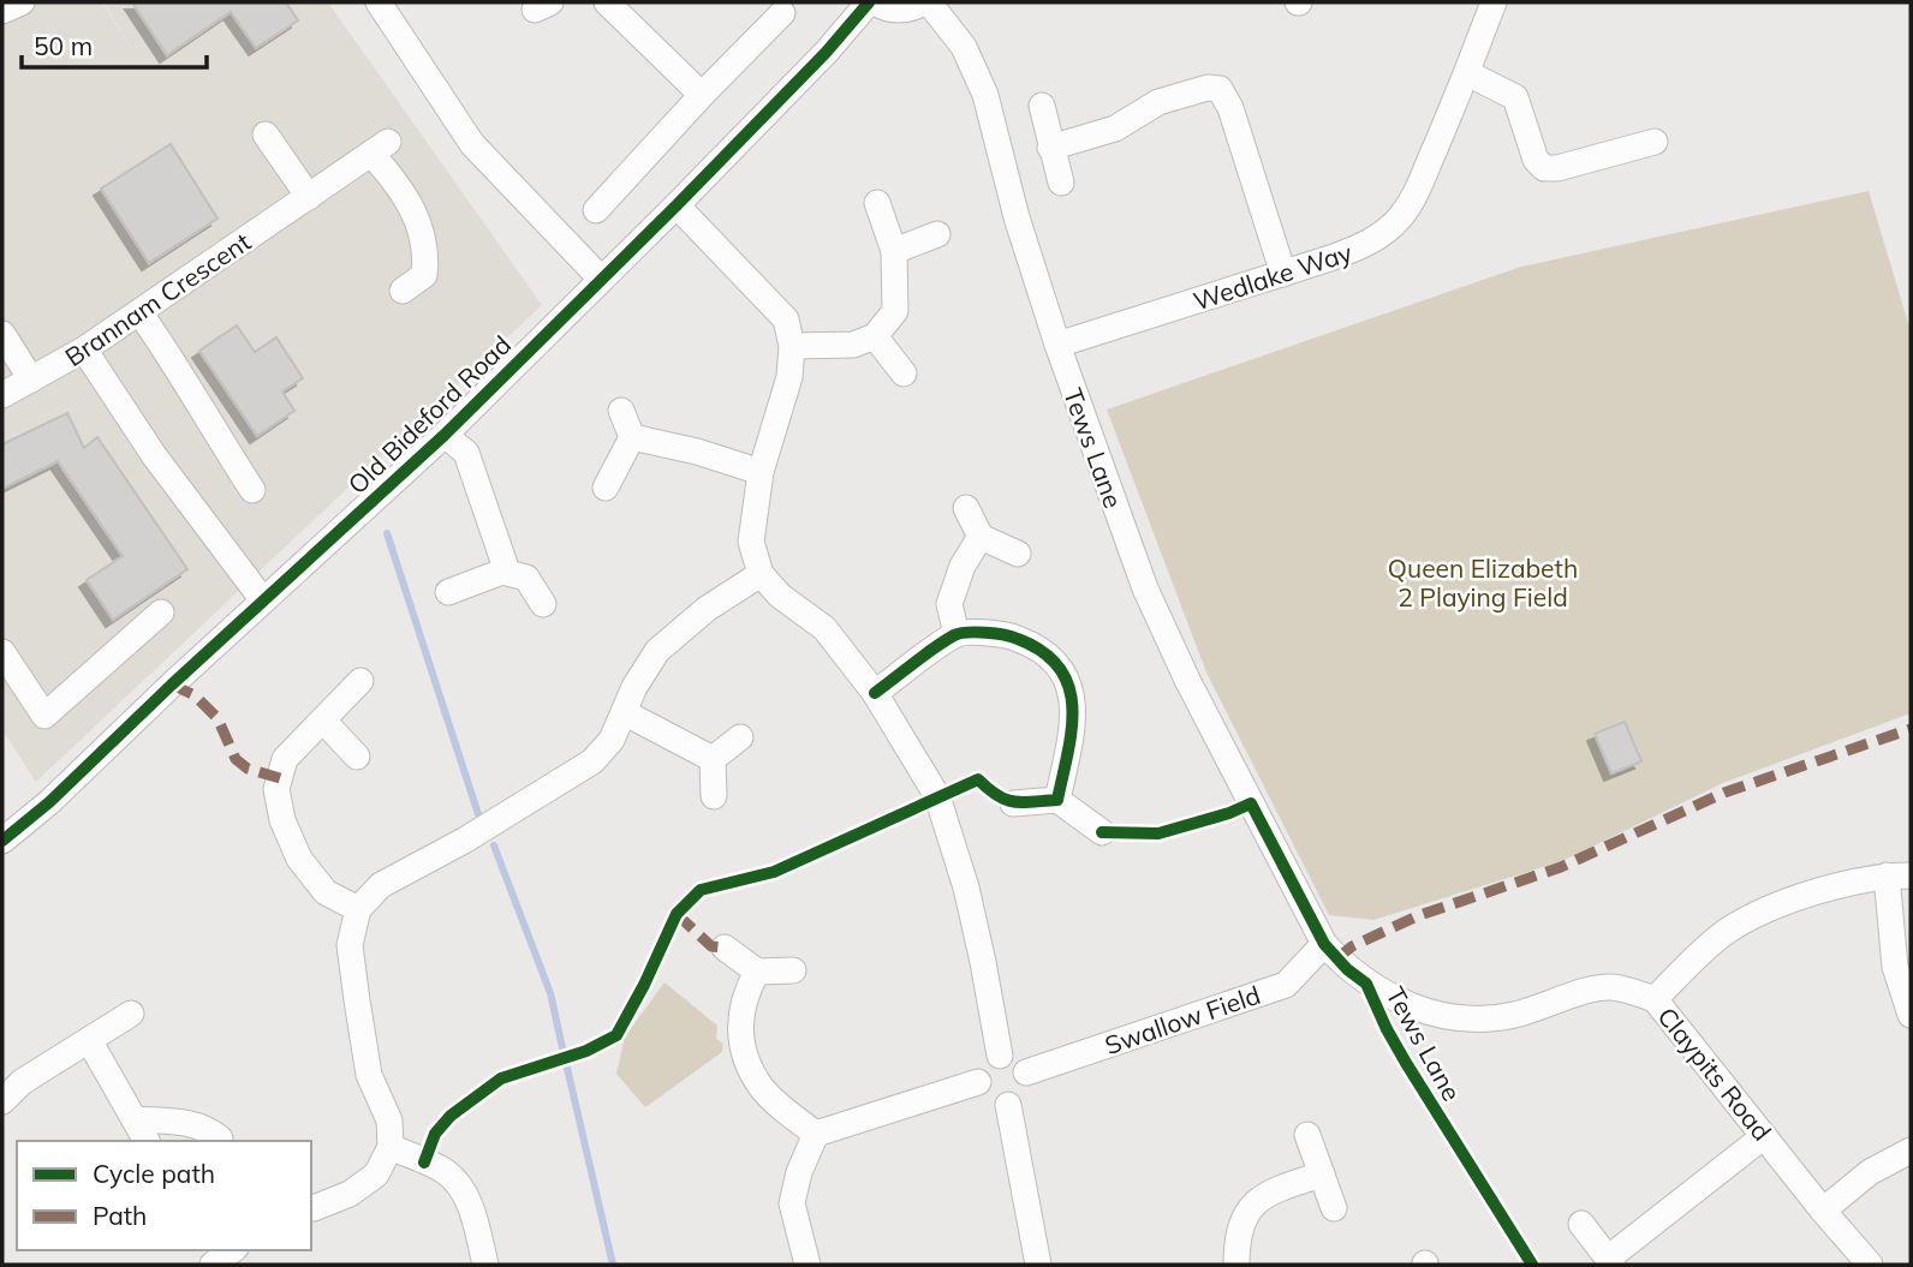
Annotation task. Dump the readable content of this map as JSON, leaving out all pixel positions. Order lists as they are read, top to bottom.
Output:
{
  "streets": {
    "street": [
      "Wedlake Way",
      "Brannam Crescent",
      "Old Bideford Road",
      "Tews Lane",
      "Swallow Field",
      "Claypits Road"
    ]
  },
  "crossings": [
    ["Wedlake Way", "Tews Lane"],
    ["Tews Lane", "Swallow Field"],
    ["Tews Lane", "Claypits Road"]
  ],
  "parks": ["Queen Elizabeth 2 Playing Field"],
  "legend": ["Cycle path", "Path"],
  "scale_bar": "50 m"
}
